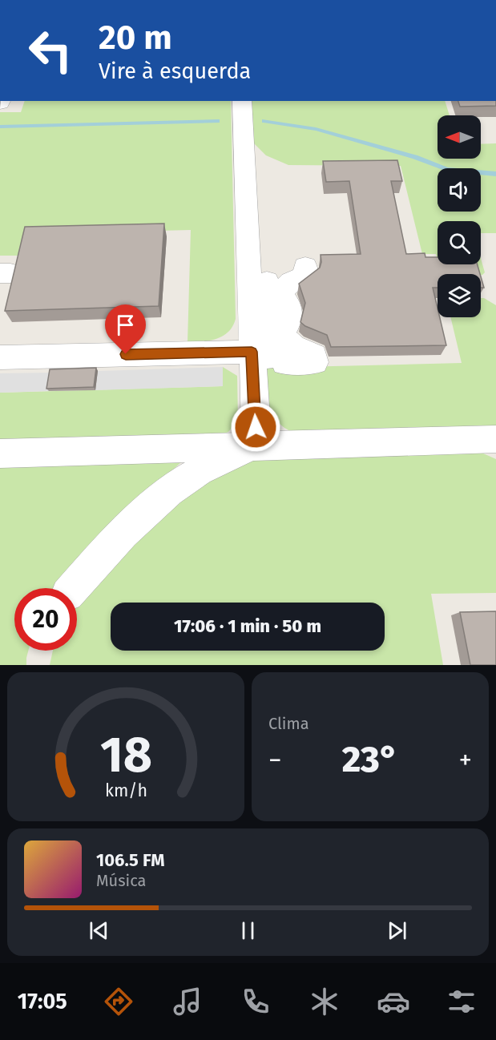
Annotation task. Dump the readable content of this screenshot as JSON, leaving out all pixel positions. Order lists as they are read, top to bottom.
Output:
{
  "north": "left",
  "page": {
    "turn": ["20 m", "Vire à esquerda"],
    "limit": "20",
    "trip": "17:06 · 1 min · 50 m",
    "tile": "Clima",
    "heat": ["−", "23°", "+"],
    "song": ["106.5 FM", "Música"],
    "tabs": "17:05",
    "gauge": ["18", "km/h"]
  }
}
